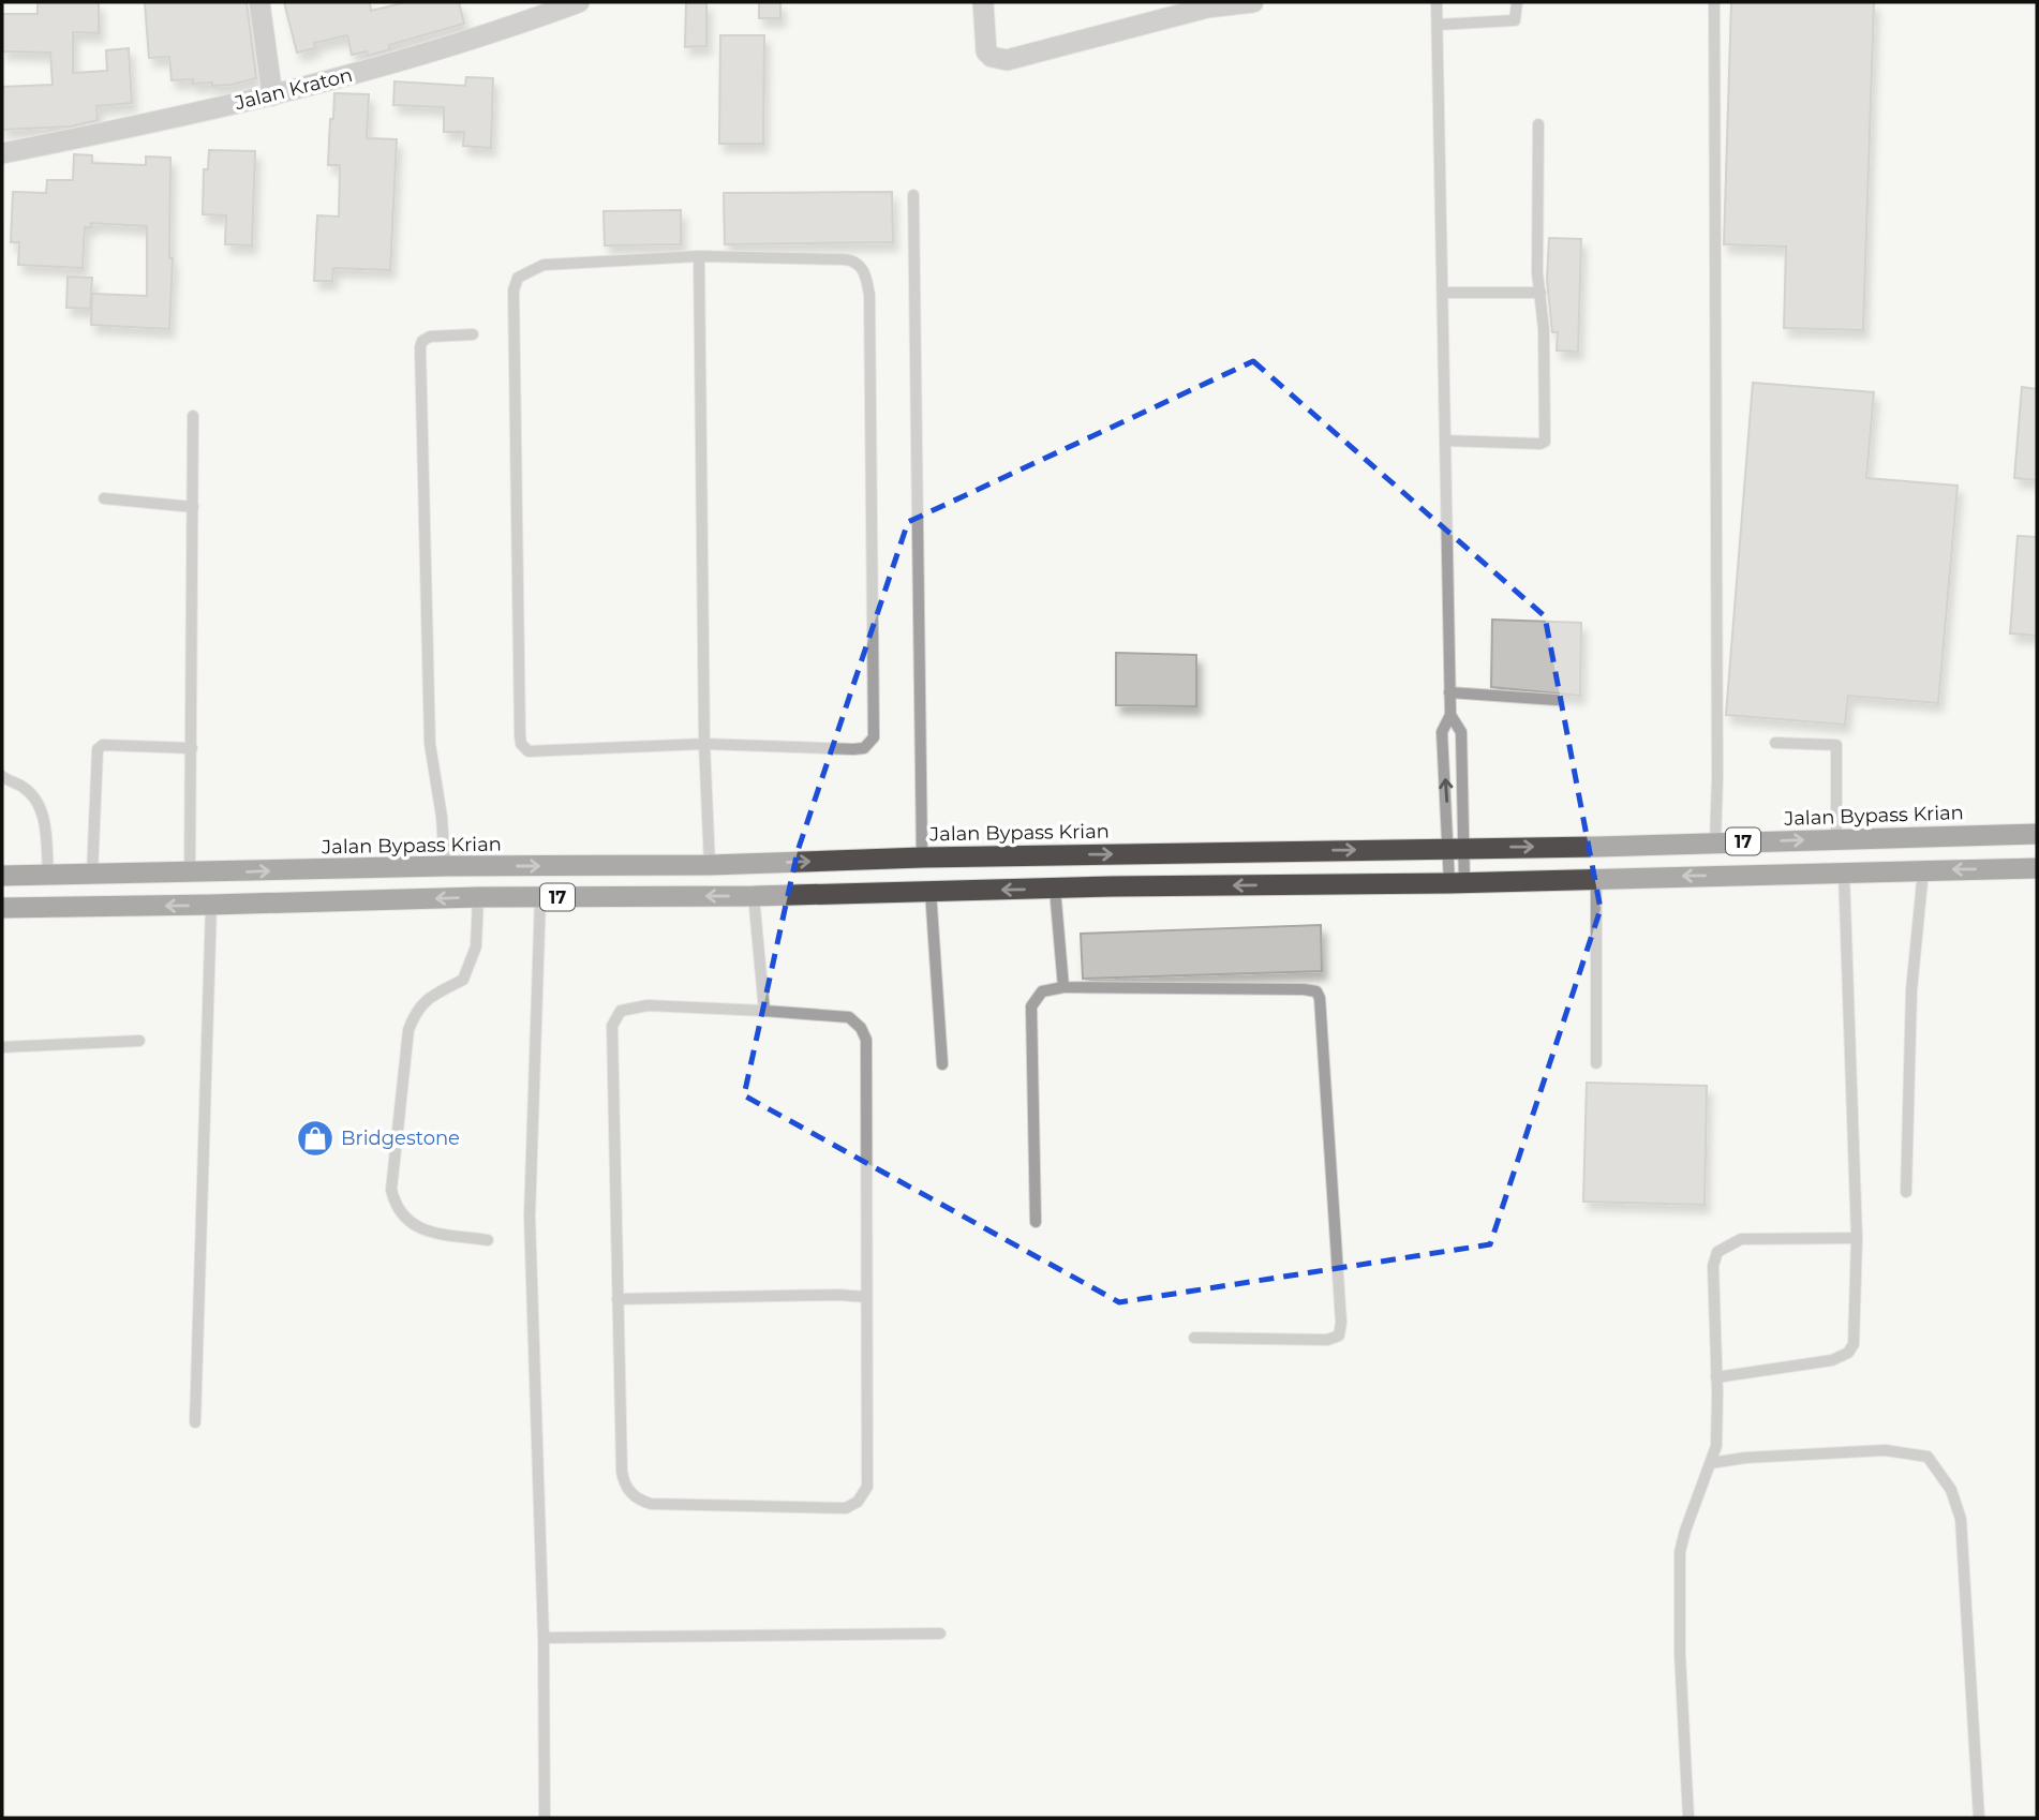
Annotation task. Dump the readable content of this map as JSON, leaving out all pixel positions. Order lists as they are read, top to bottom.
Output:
{
  "streets": {
    "highway": ["Jalan Bypass Krian", "17"],
    "street": ["Jalan Kraton"]
  },
  "places": {
    "shop": ["Bridgestone"]
  }
}
